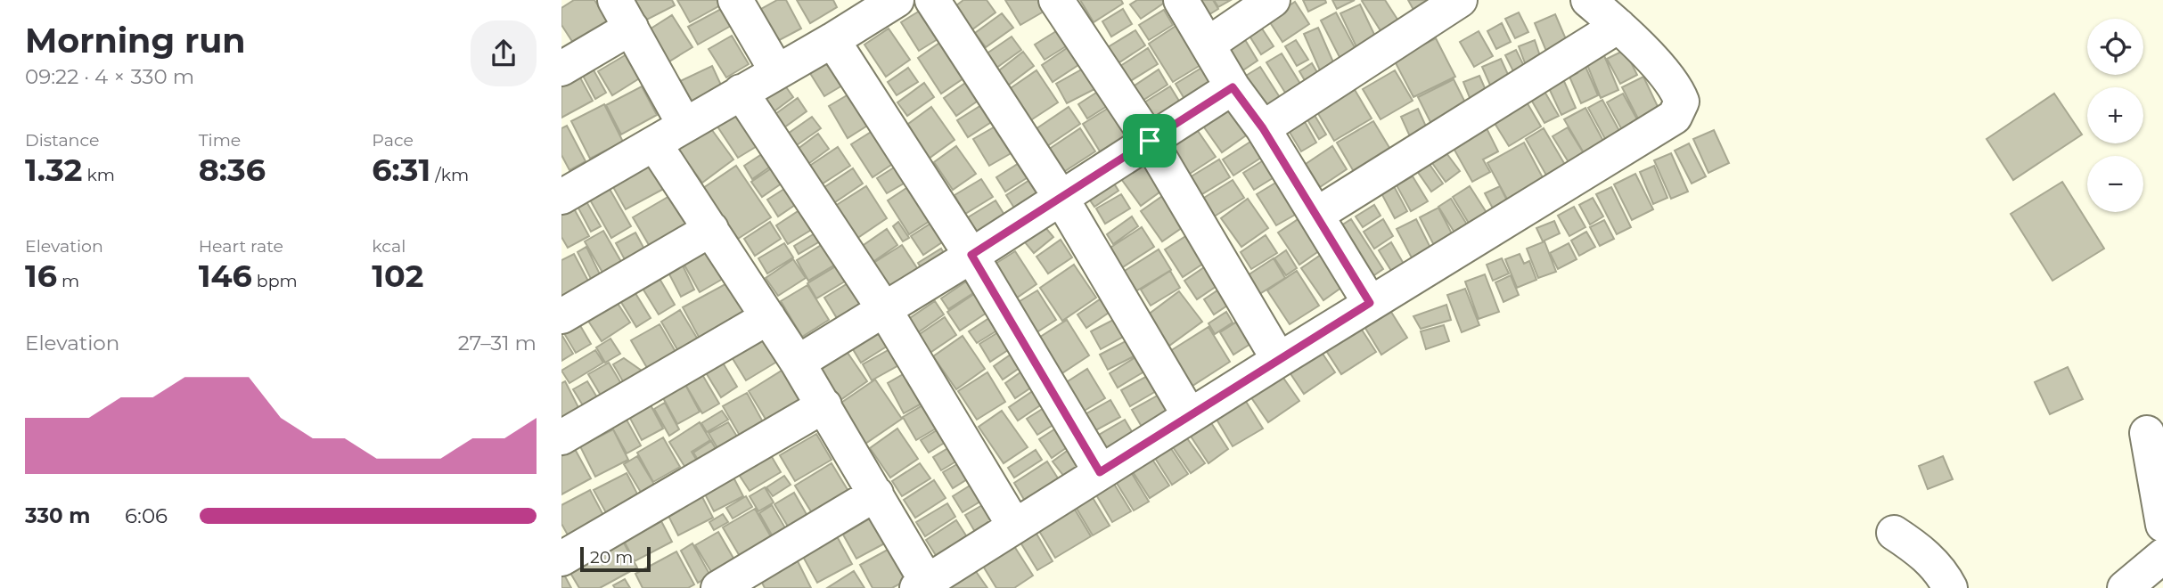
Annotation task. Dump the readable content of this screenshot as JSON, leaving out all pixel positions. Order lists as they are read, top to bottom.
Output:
{
  "scale_bar": "20 m",
  "page": {
    "heading": ["Morning run", "09:22 · 4 × 330 m"],
    "map_buttons": ["+", "−"],
    "stats": [
      ["Distance", "1.32 km"],
      ["Time", "8:36"],
      ["Pace", "6:31 /km"],
      ["Elevation", "16 m"],
      ["Heart rate", "146 bpm"],
      ["kcal", "102"]
    ],
    "chart": ["Elevation", "27–31 m"],
    "list": [
      {
        "name": "330 m",
        "note": "6:06"
      }
    ],
    "scale": "20 m"
  }
}
